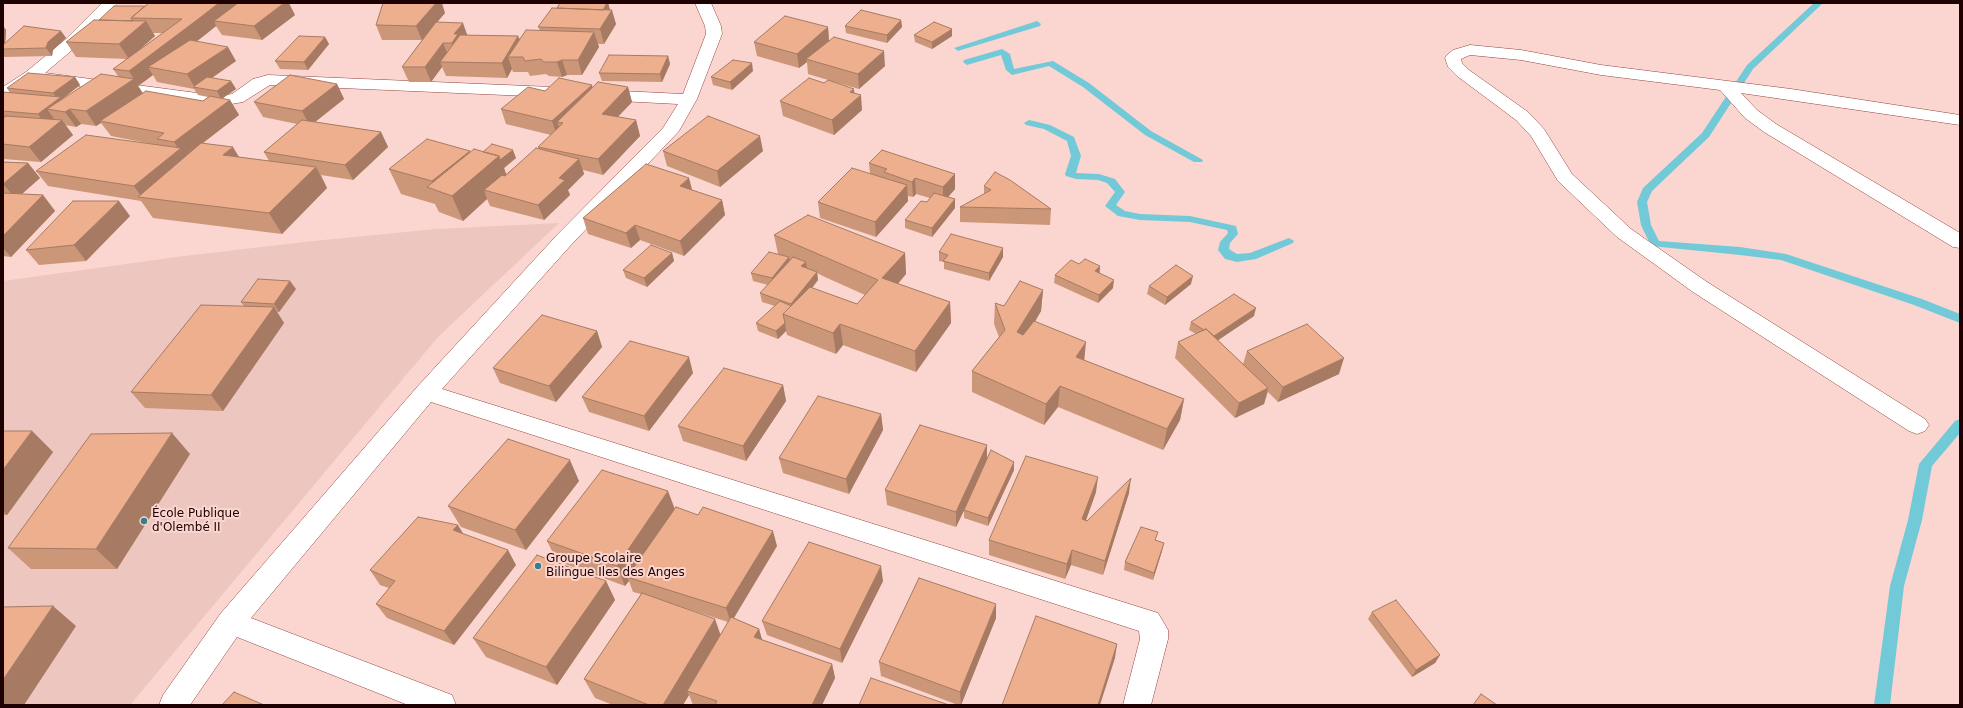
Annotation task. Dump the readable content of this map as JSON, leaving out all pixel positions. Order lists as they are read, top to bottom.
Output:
{
  "places": ["École Publique d'Olembé II", "Groupe Scolaire Bilingue Iles des Anges"]
}
